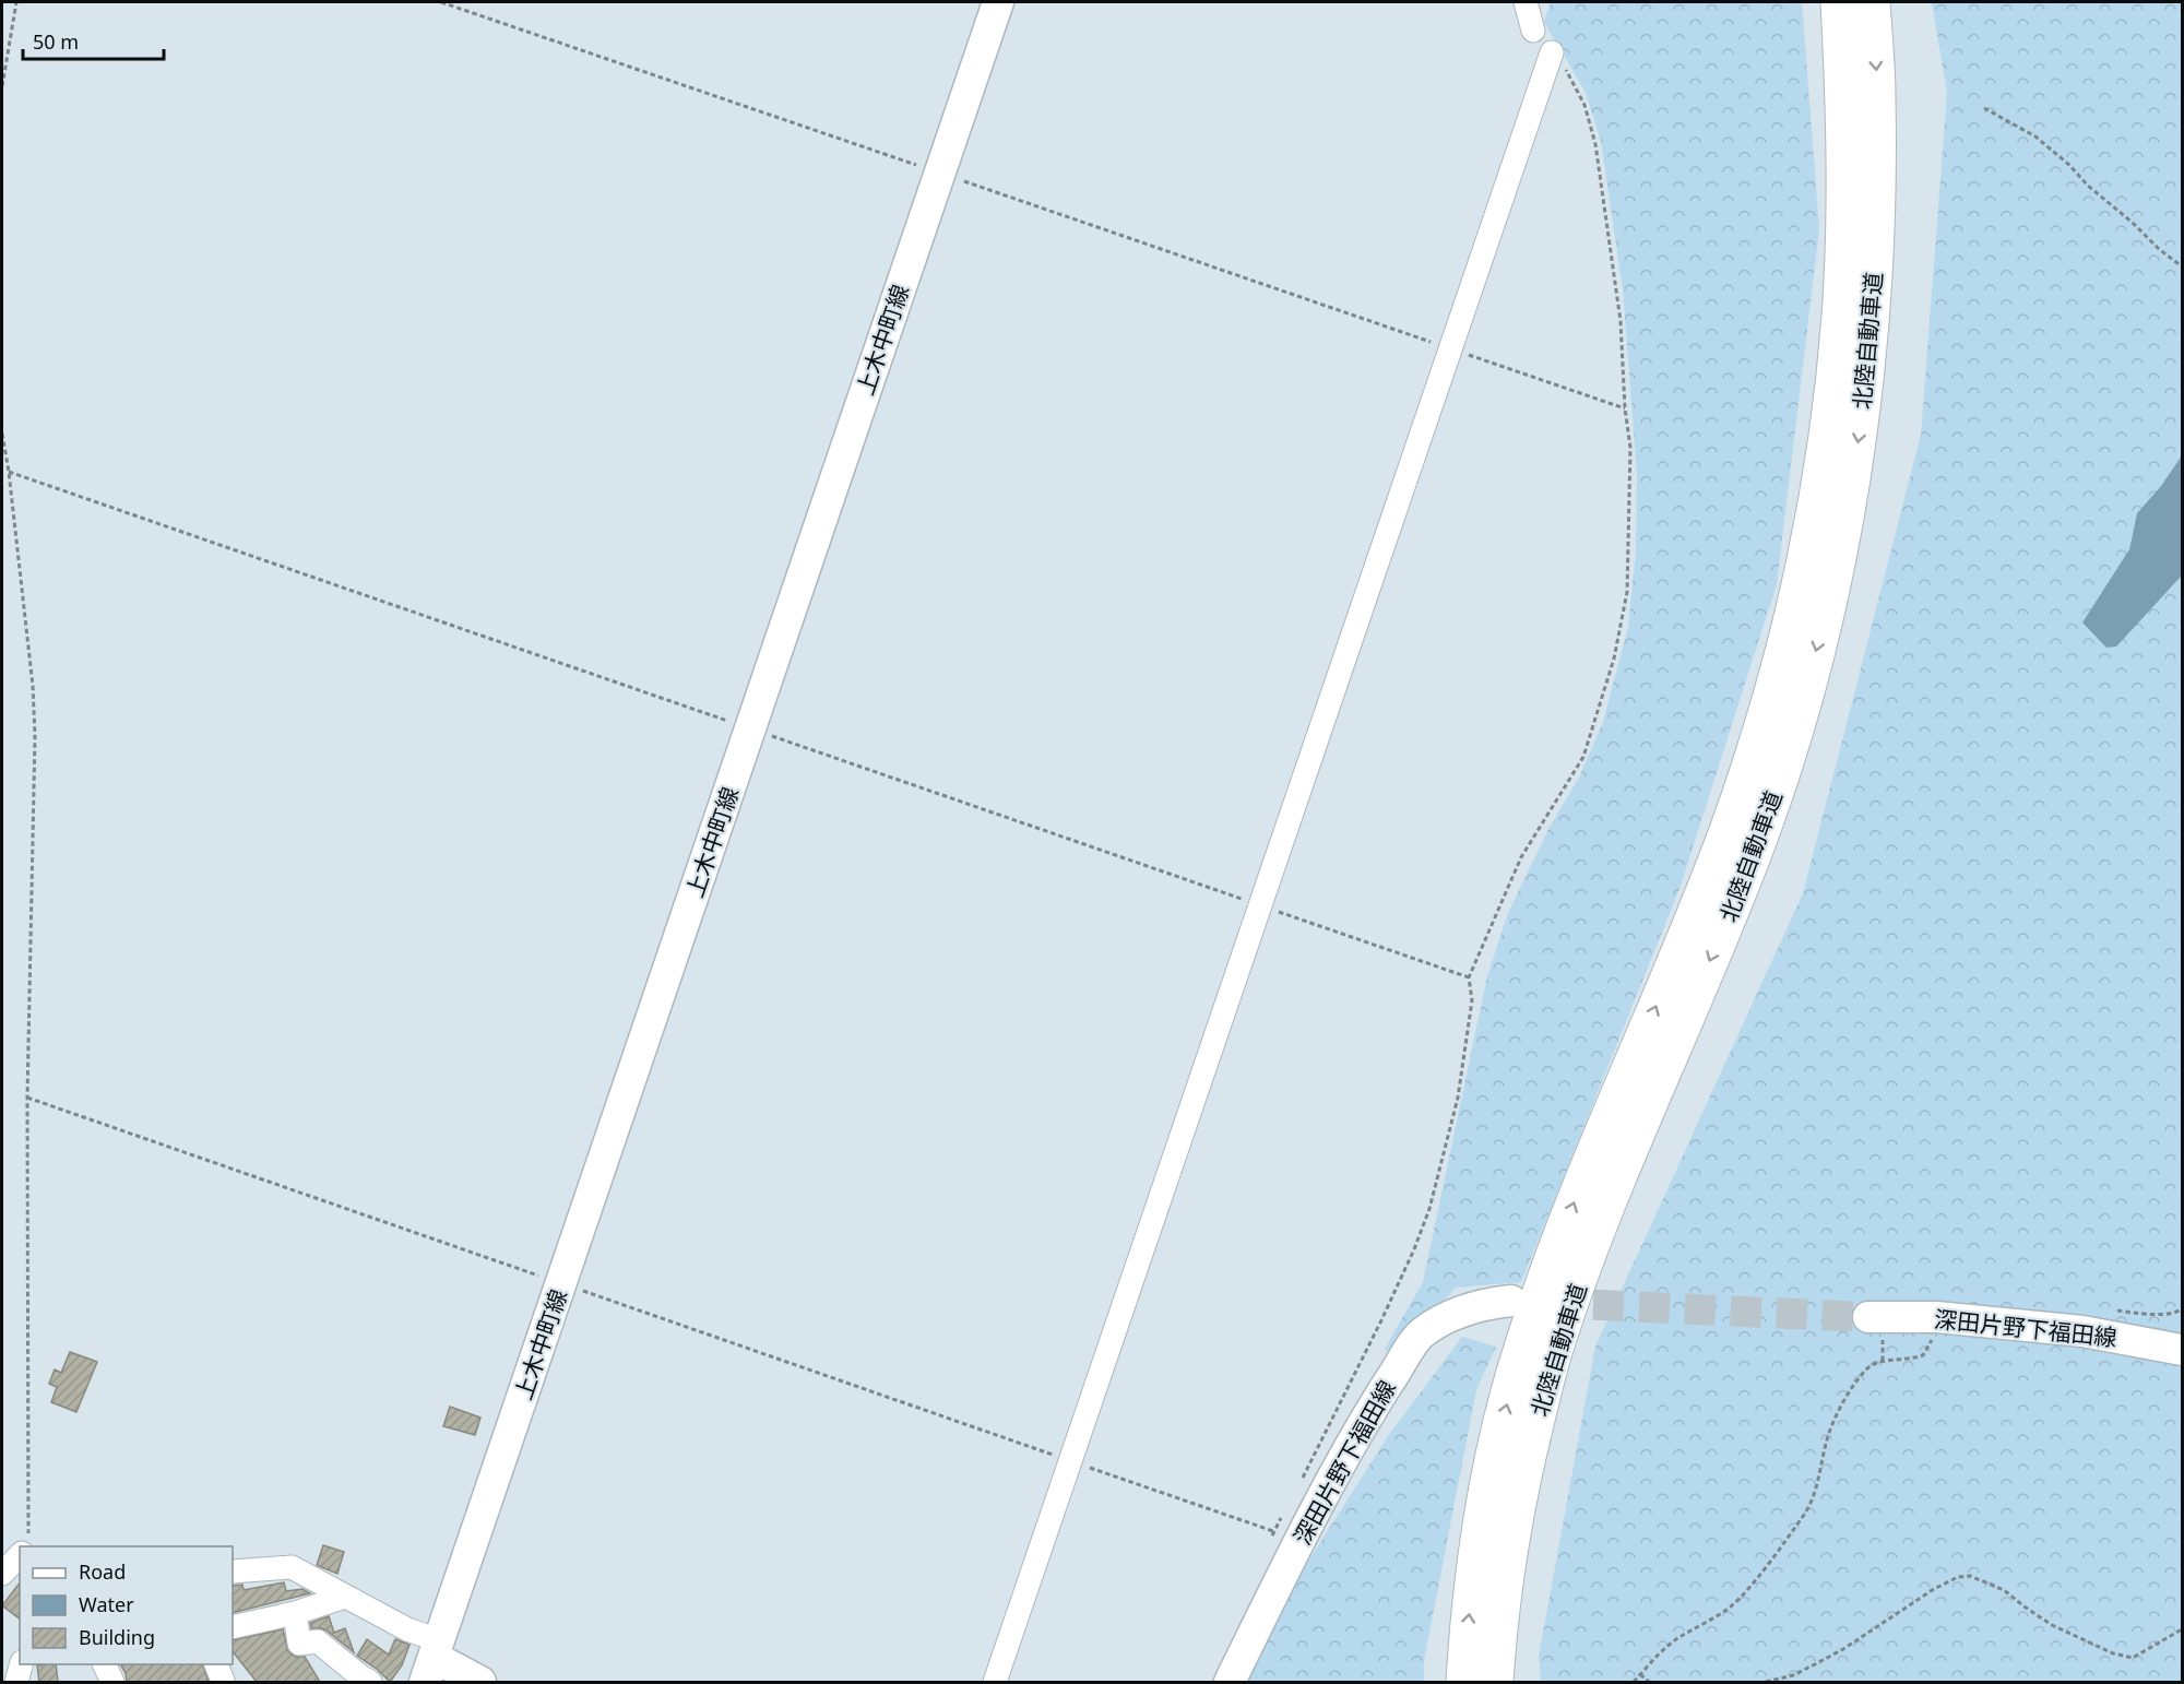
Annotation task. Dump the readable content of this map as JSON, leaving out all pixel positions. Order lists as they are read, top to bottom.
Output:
{
  "streets": {
    "highway": ["北陸自動車道"],
    "main road": ["上木中町線", "深田片野下福田線"]
  },
  "legend": ["Road", "Water", "Building"],
  "scale_bar": "50 m"
}
